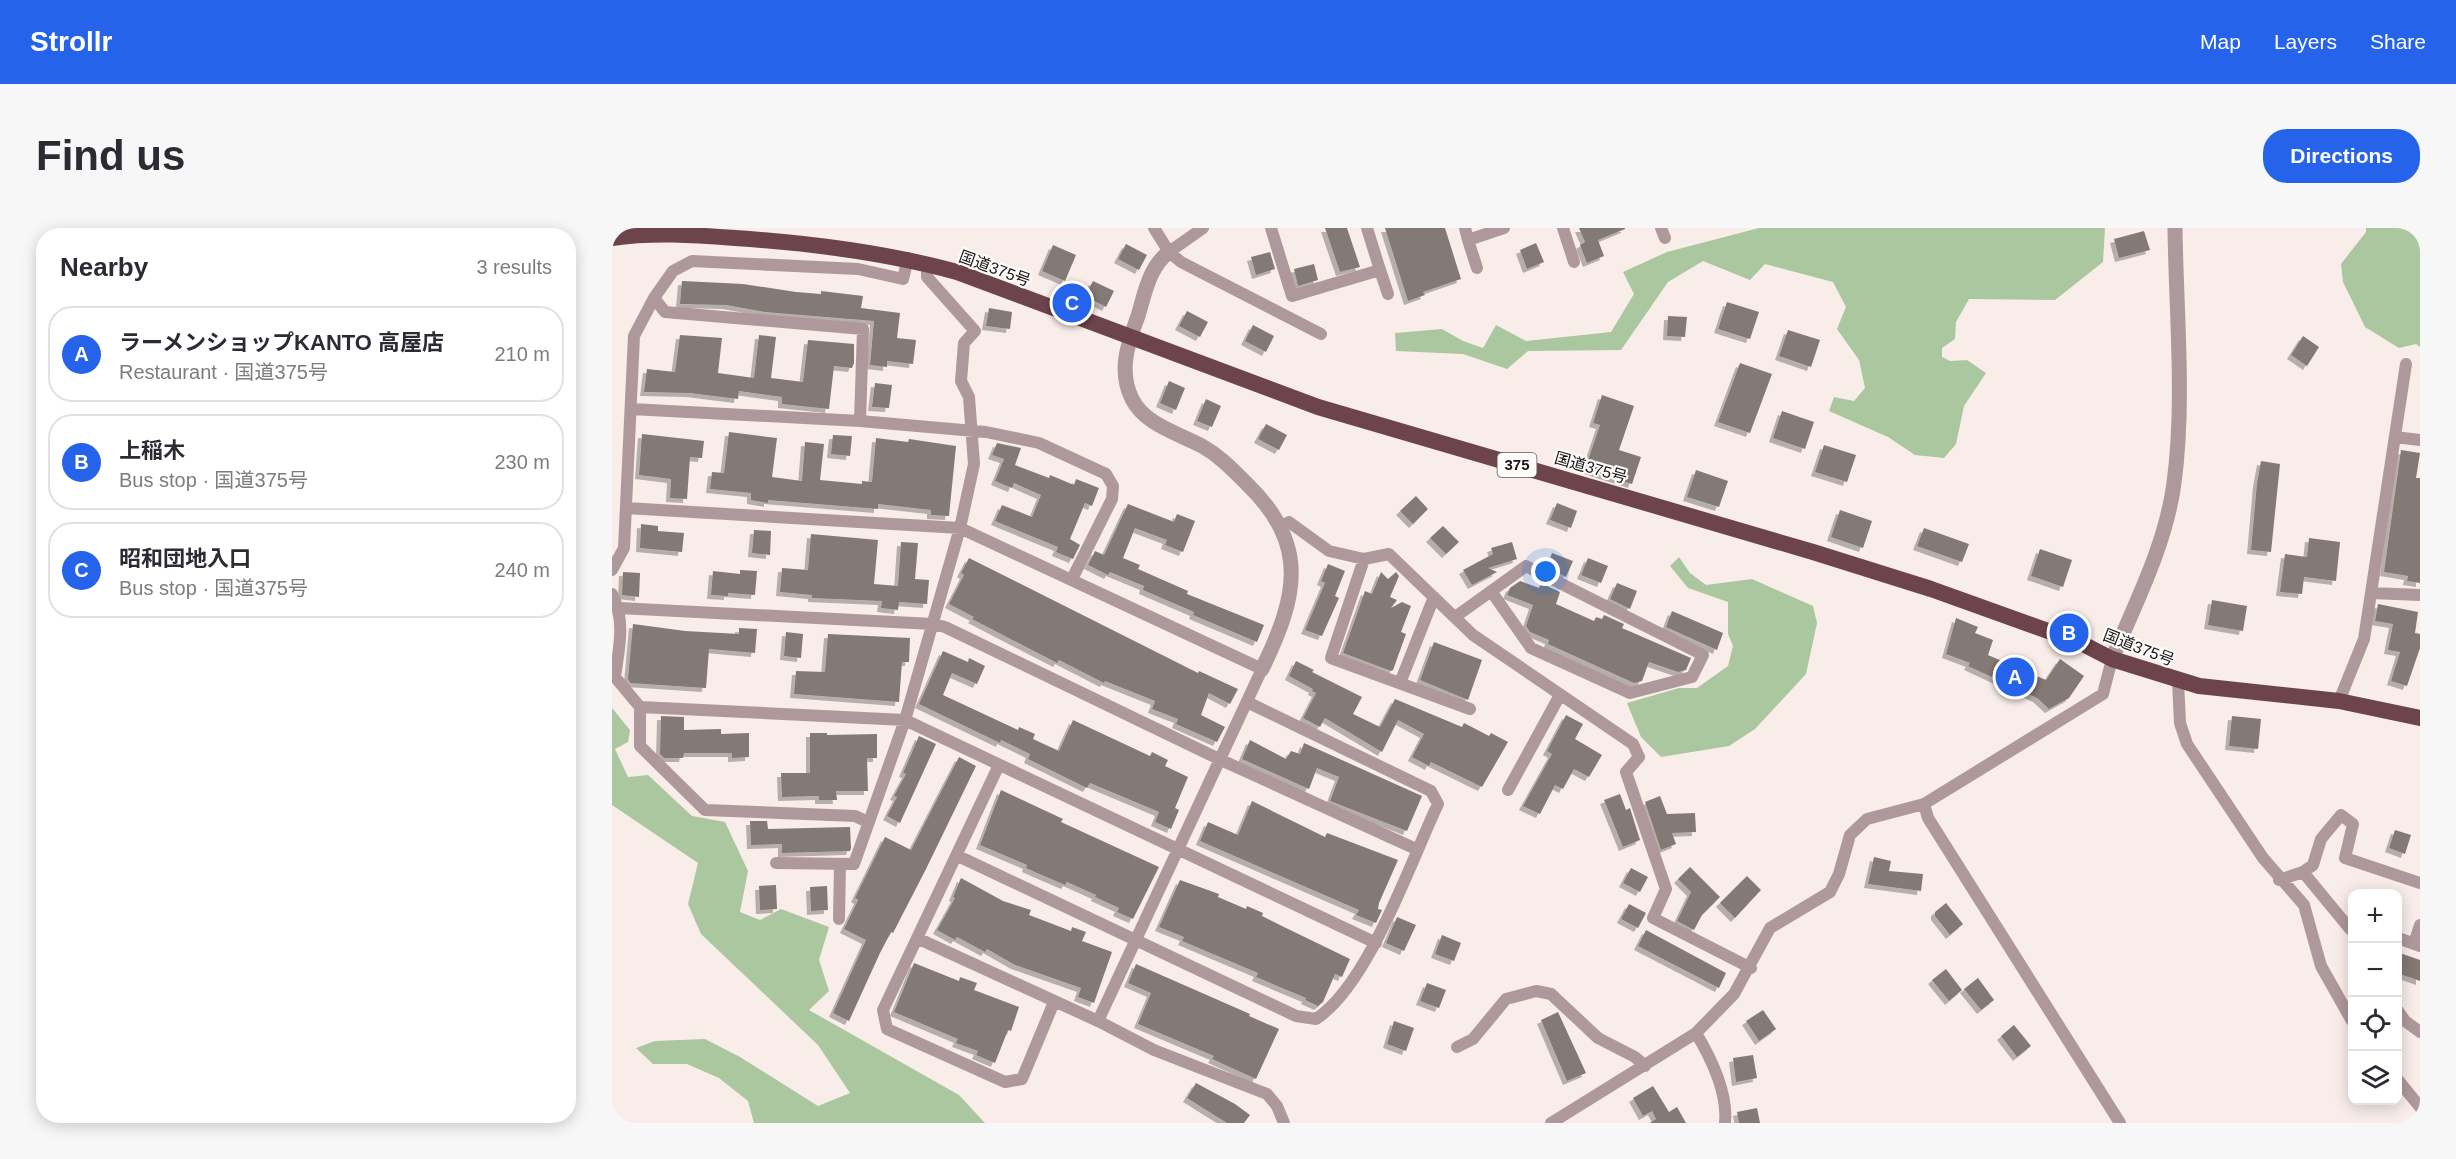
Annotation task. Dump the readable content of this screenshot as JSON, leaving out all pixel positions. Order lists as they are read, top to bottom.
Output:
{
  "streets": {
    "highway": ["国道375号", "375"]
  },
  "page": {
    "header": "Strollr",
    "nav": ["Map", "Layers", "Share"],
    "buttons": "Directions",
    "title": "Find us",
    "heading": ["Nearby", "3 results"],
    "pins": ["C", "B", "A"],
    "list": [
      {
        "mark": "A",
        "name": "ラーメンショップKANTO 高屋店",
        "note": "Restaurant · 国道375号",
        "value": "210 m"
      },
      {
        "mark": "B",
        "name": "上稲木",
        "note": "Bus stop · 国道375号",
        "value": "230 m"
      },
      {
        "mark": "C",
        "name": "昭和団地入口",
        "note": "Bus stop · 国道375号",
        "value": "240 m"
      }
    ],
    "map_buttons": ["+", "−"]
  }
}
